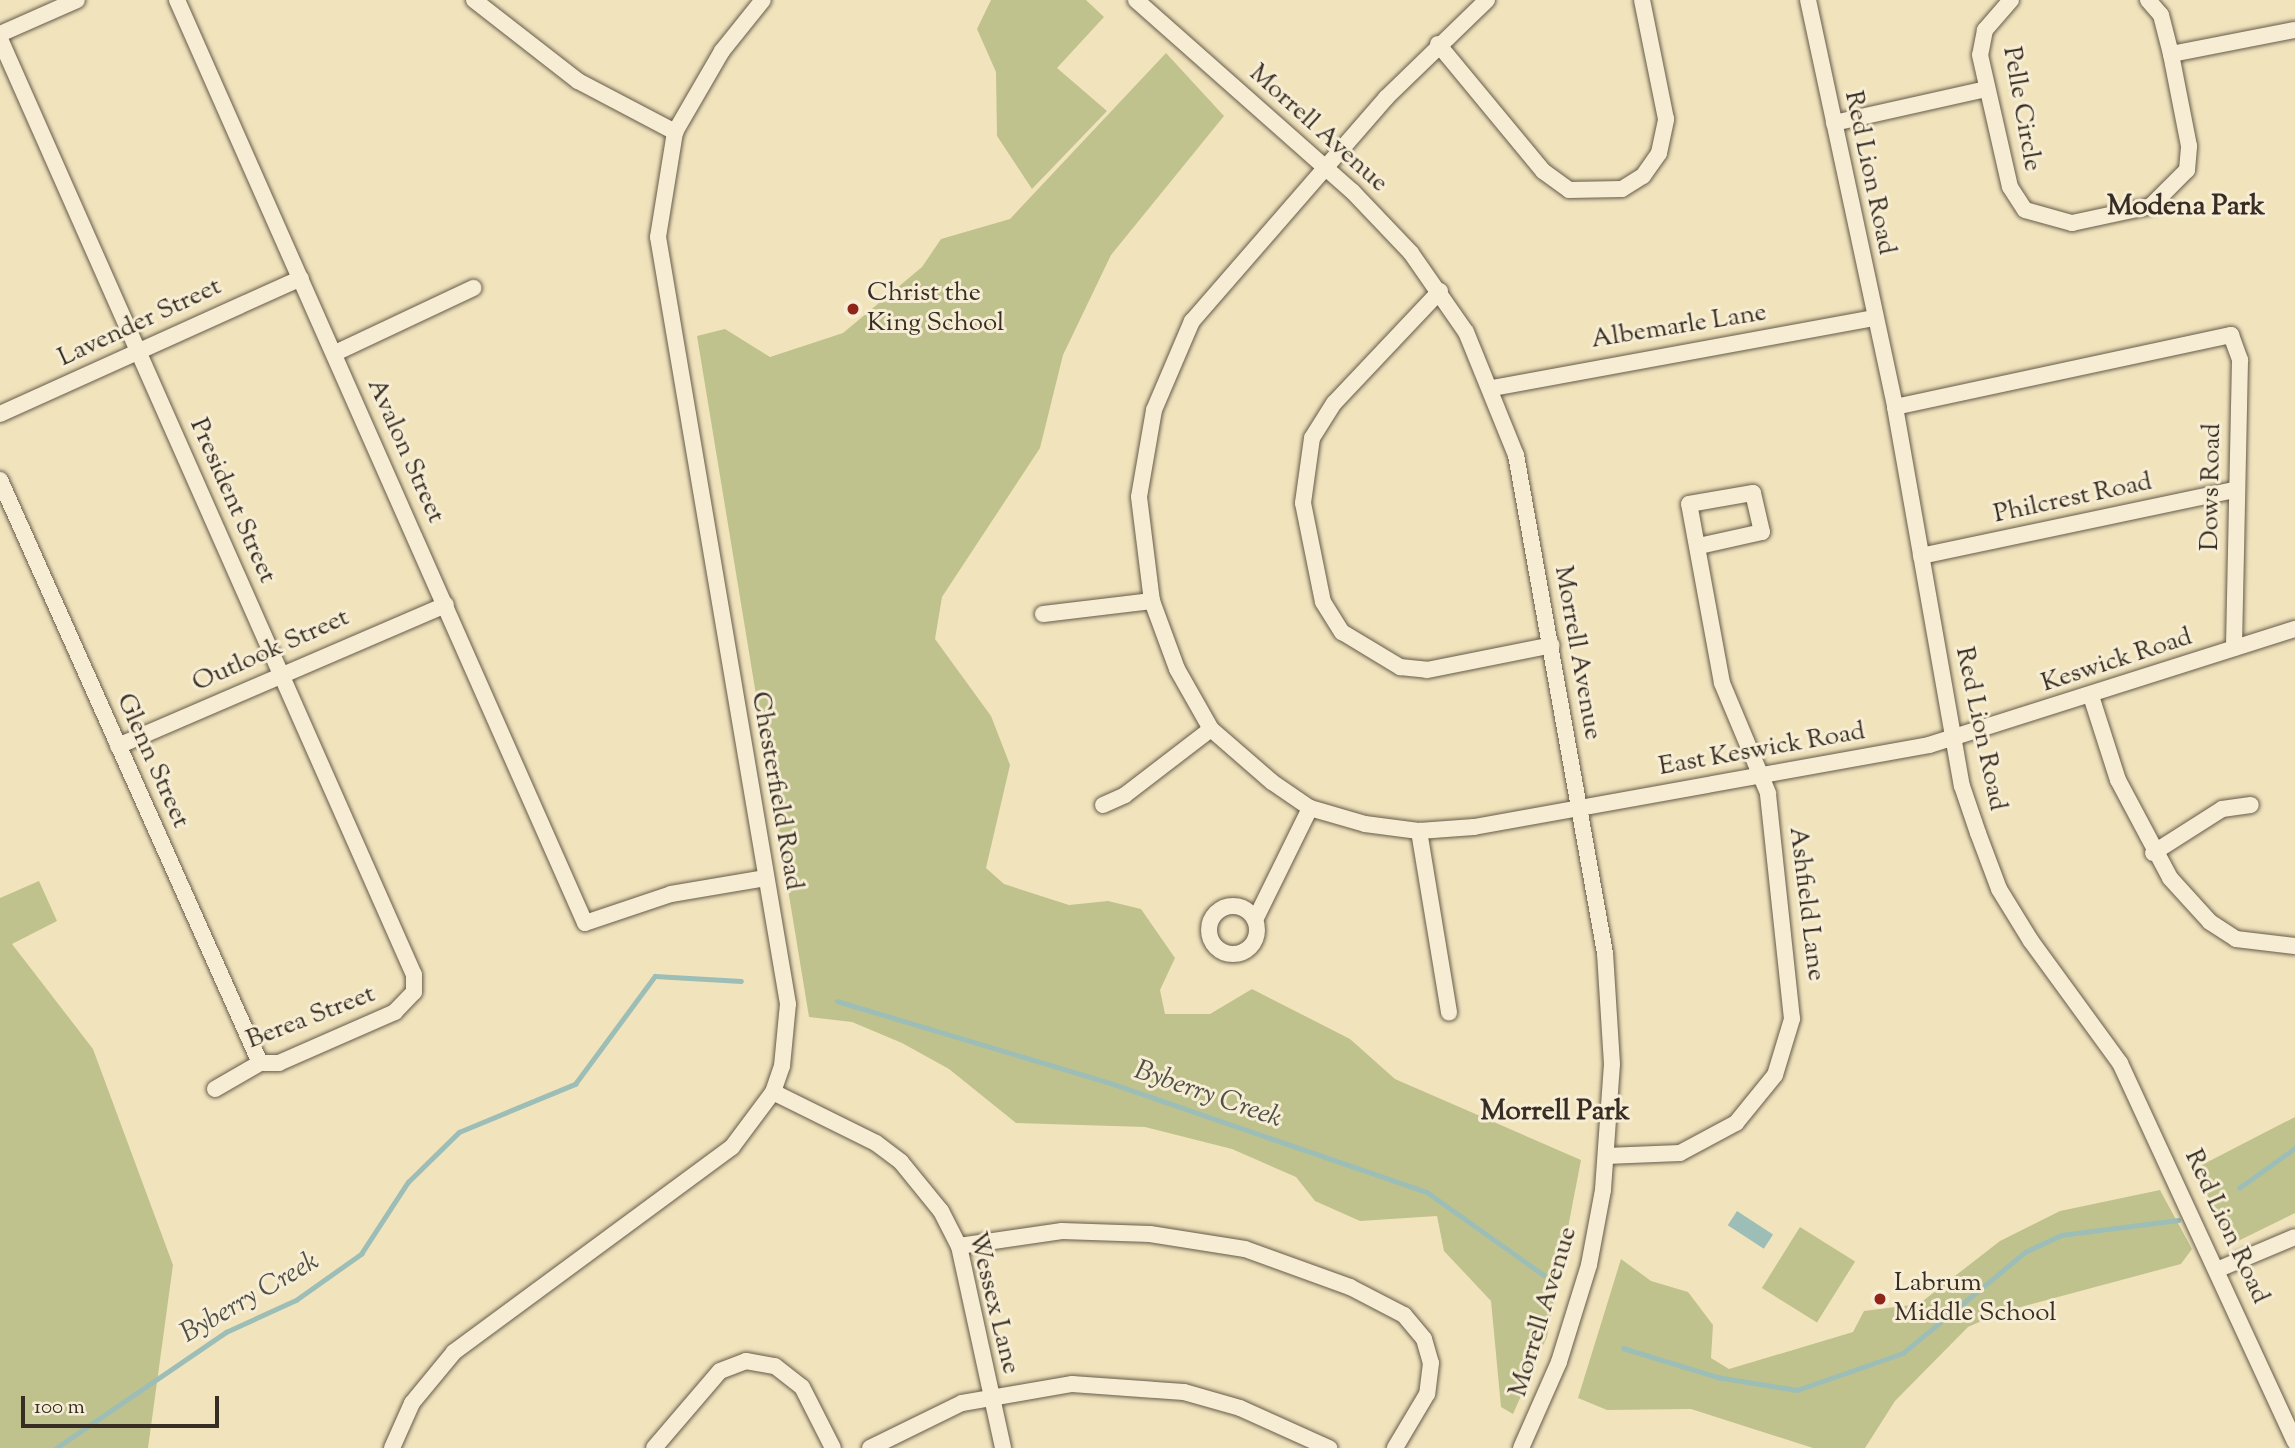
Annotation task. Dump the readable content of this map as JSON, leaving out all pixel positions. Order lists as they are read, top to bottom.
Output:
{
  "streets": {
    "street": [
      "Pelle Circle",
      "Morrell Avenue",
      "Red Lion Road",
      "Lavender Street",
      "Albemarle Lane",
      "Avalon Street",
      "Dows Road",
      "Philcrest Road",
      "President Street",
      "Outlook Street",
      "Keswick Road",
      "East Keswick Road",
      "Glenn Street",
      "Chesterfield Road",
      "Ashfield Lane",
      "Berea Street",
      "Wessex Lane"
    ]
  },
  "crossings": [
    ["Morrell Avenue", "Albemarle Lane"],
    ["Morrell Avenue", "East Keswick Road"],
    ["Morrell Avenue", "Ashfield Lane"],
    ["Red Lion Road", "Albemarle Lane"],
    ["Red Lion Road", "Dows Road"],
    ["Red Lion Road", "Philcrest Road"],
    ["Red Lion Road", "Keswick Road"],
    ["Red Lion Road", "East Keswick Road"],
    ["Lavender Street", "Avalon Street"],
    ["Lavender Street", "President Street"],
    ["Avalon Street", "Outlook Street"],
    ["Avalon Street", "Chesterfield Road"],
    ["Dows Road", "Philcrest Road"],
    ["Dows Road", "Keswick Road"],
    ["President Street", "Outlook Street"],
    ["President Street", "Berea Street"],
    ["Outlook Street", "Glenn Street"],
    ["Keswick Road", "East Keswick Road"],
    ["East Keswick Road", "Ashfield Lane"],
    ["Glenn Street", "Berea Street"],
    ["Chesterfield Road", "Wessex Lane"]
  ],
  "districts": ["Modena Park", "Morrell Park"],
  "water": ["Byberry Creek"],
  "places": ["Christ the King School", "Labrum Middle School"],
  "scale_bar": "100 m"
}
